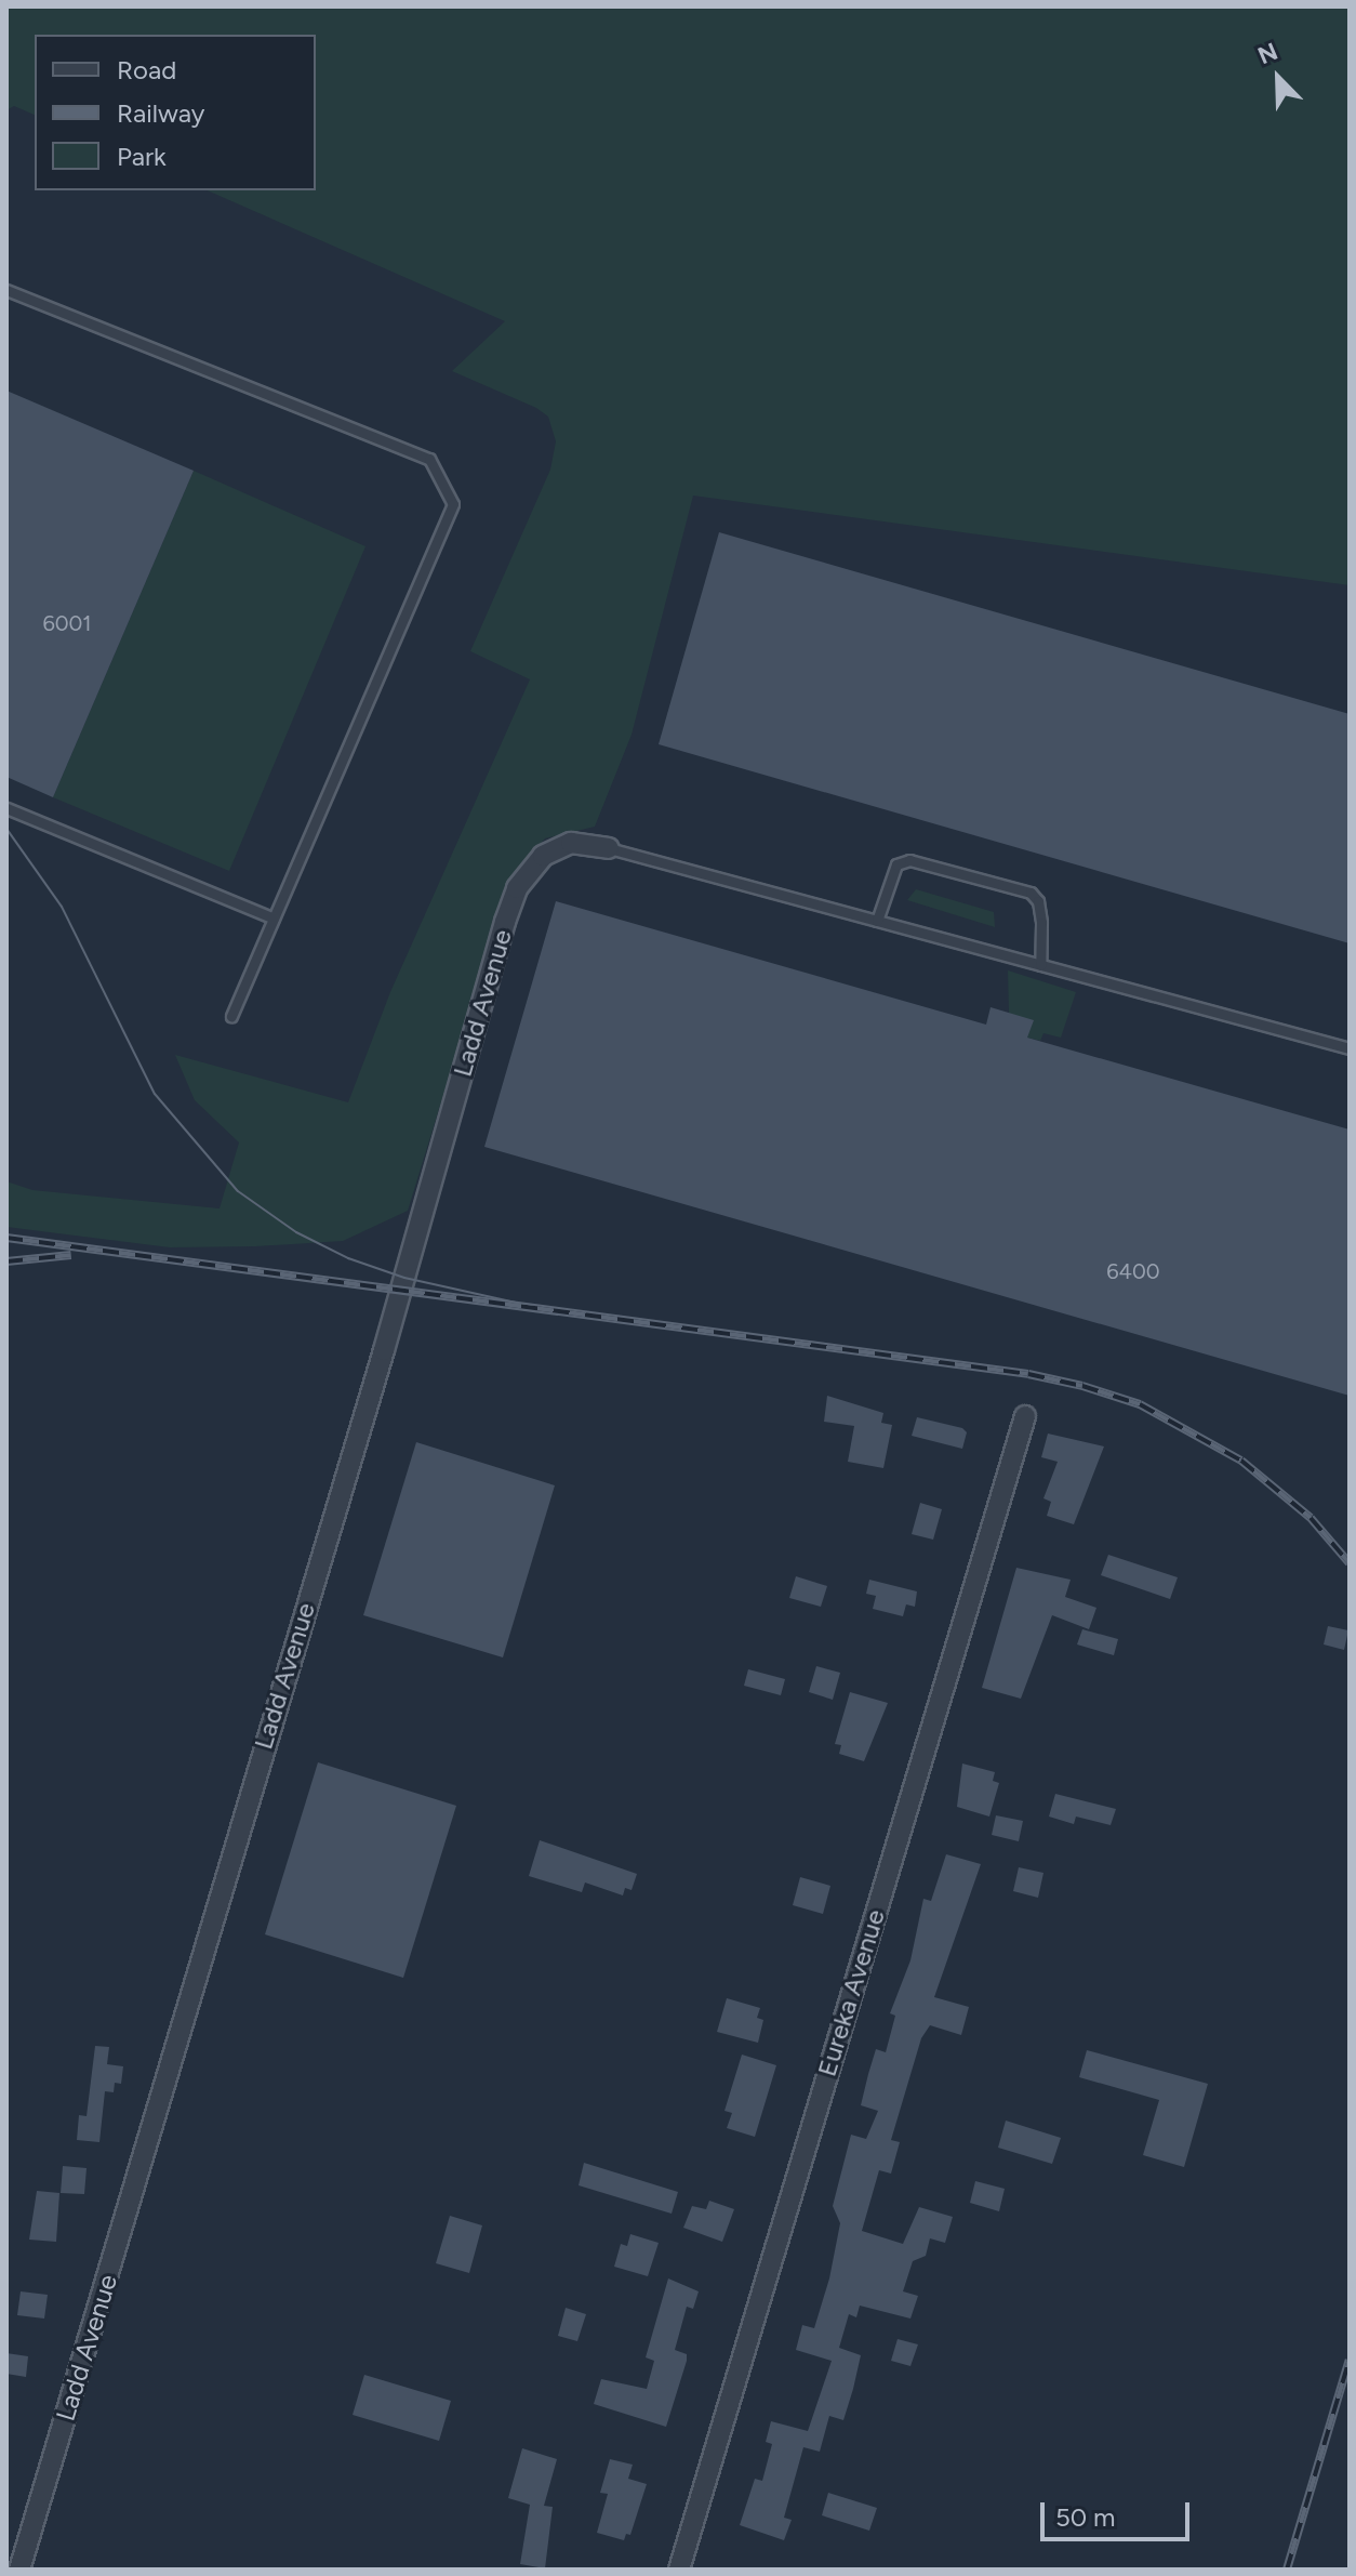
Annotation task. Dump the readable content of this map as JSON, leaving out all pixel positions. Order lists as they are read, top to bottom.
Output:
{
  "streets": {
    "street": ["Ladd Avenue", "Eureka Avenue"]
  },
  "house_numbers": ["6001", "6400"],
  "legend": ["Road", "Railway", "Park"],
  "scale_bar": "50 m",
  "north": "top left"
}
